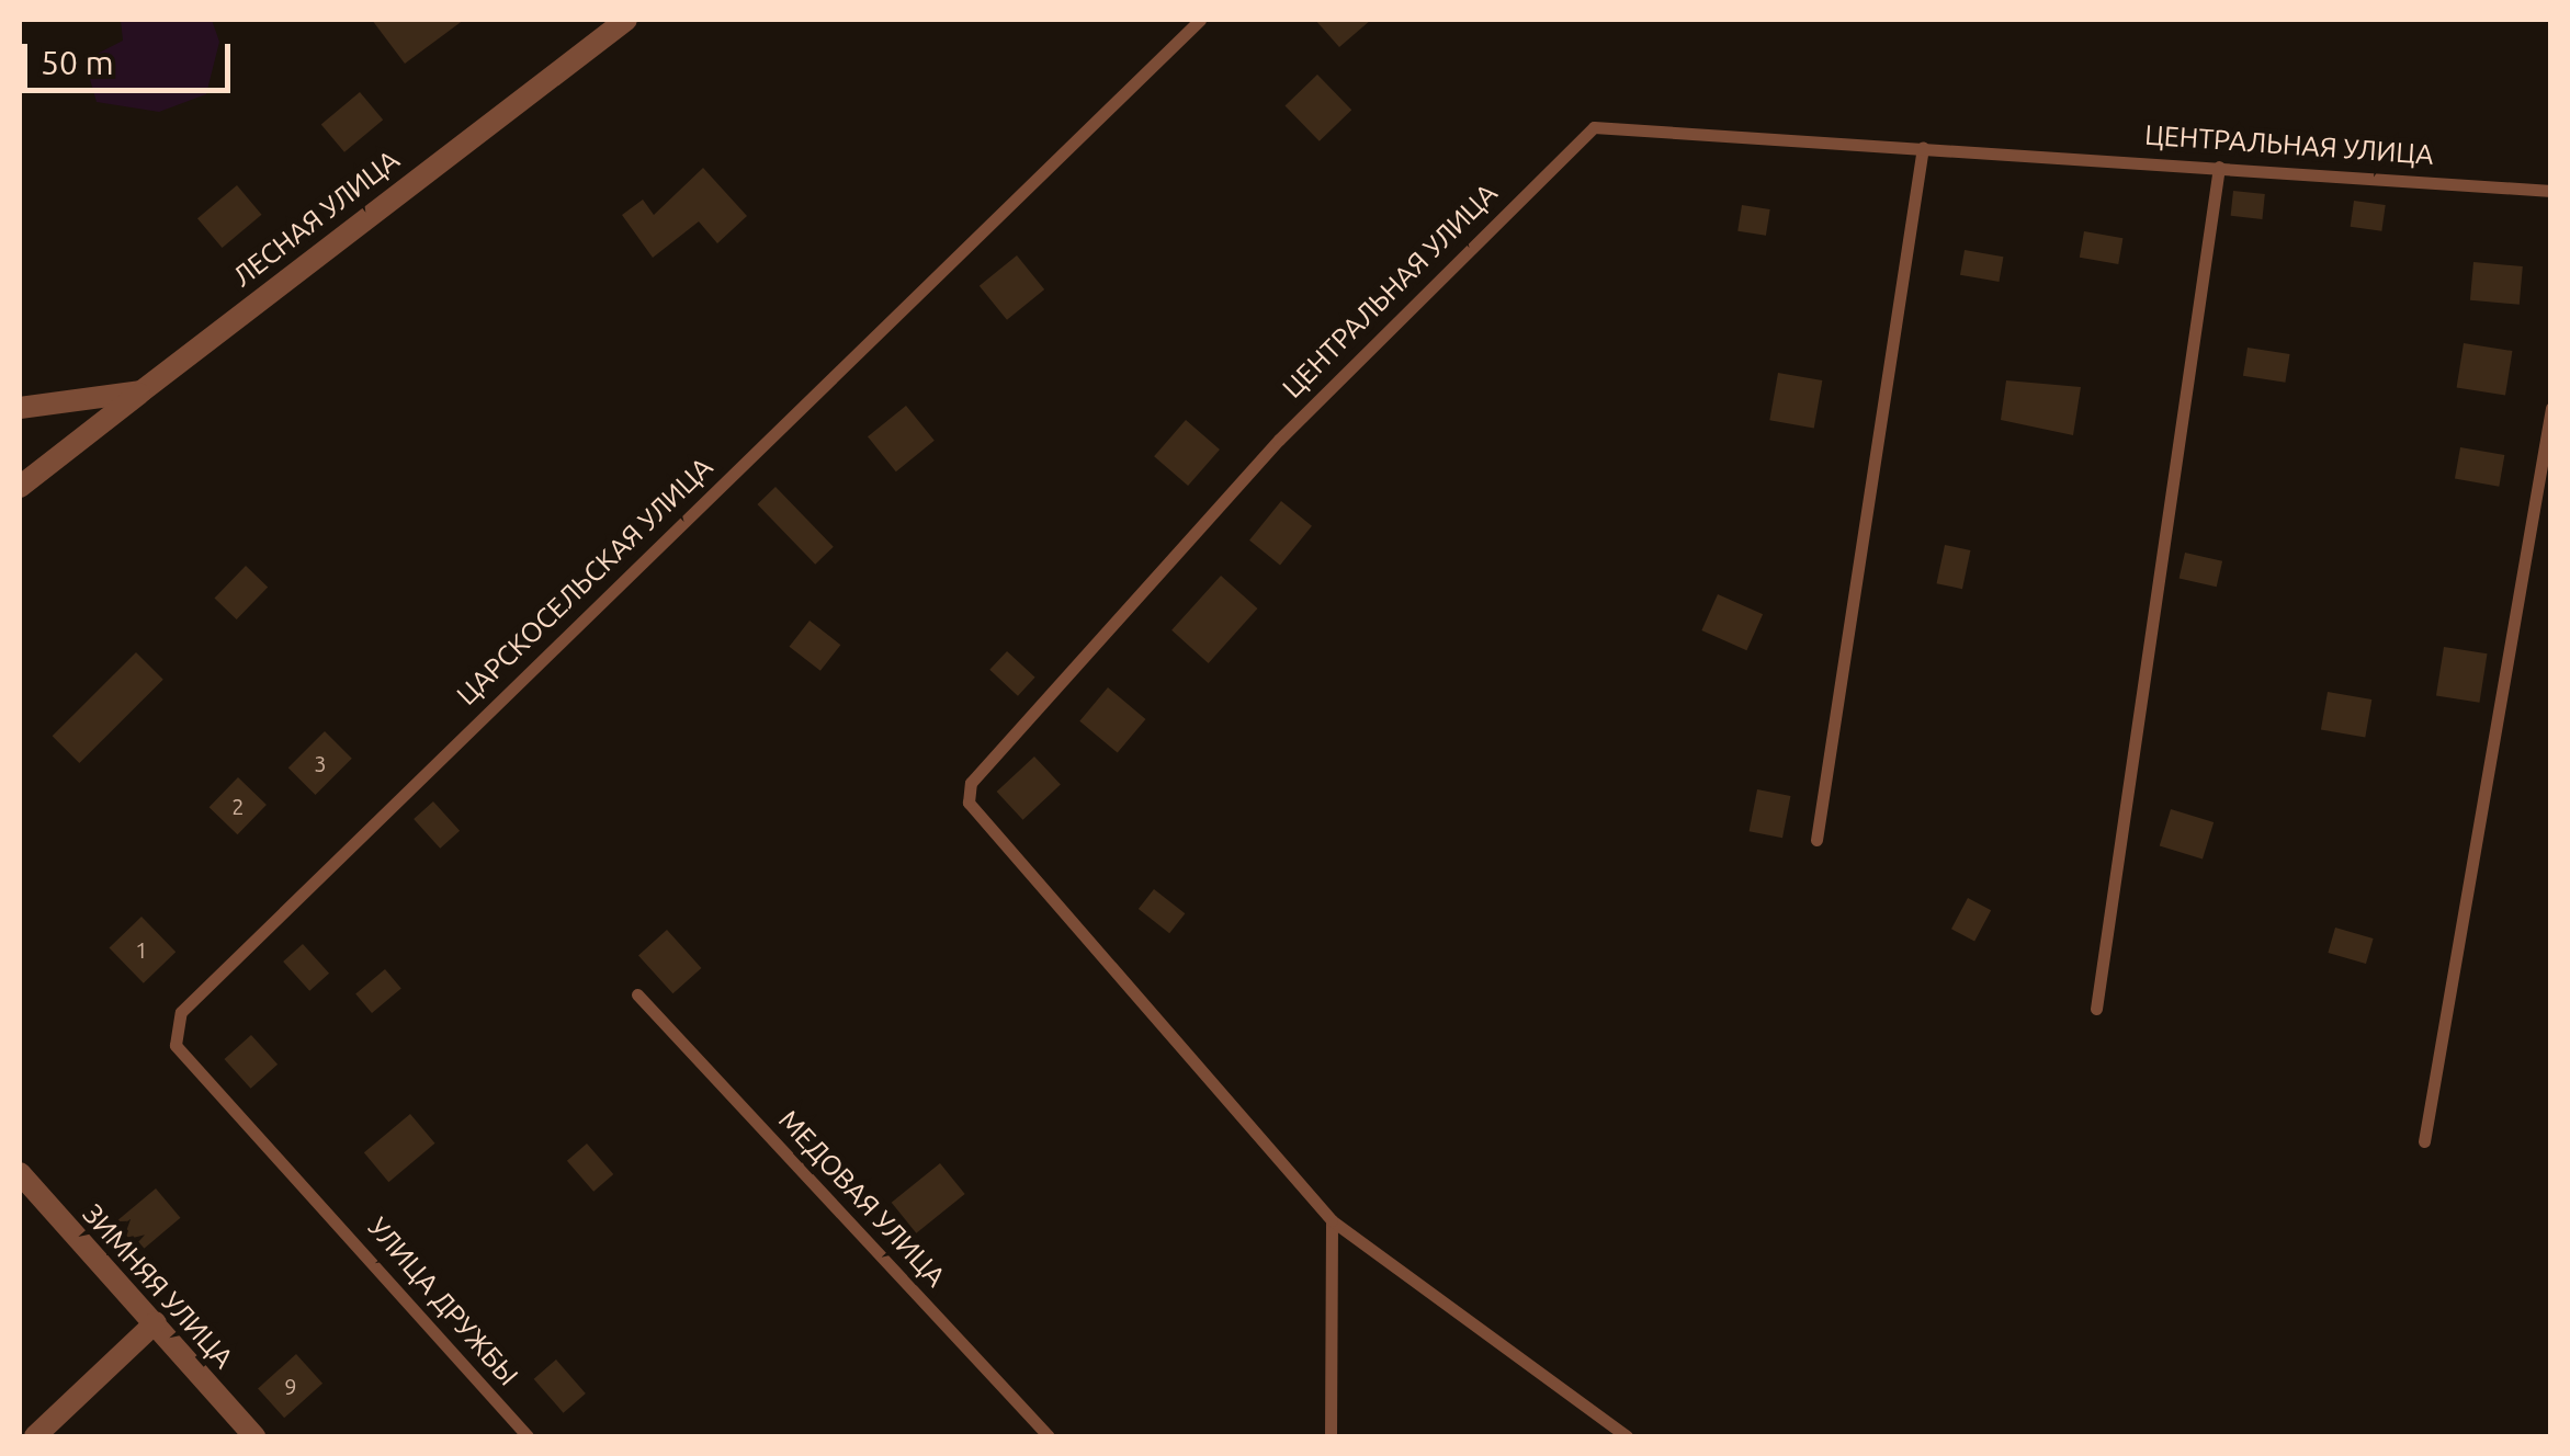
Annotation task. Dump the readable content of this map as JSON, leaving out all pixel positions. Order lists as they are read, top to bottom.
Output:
{
  "streets": {
    "street": ["ЛЕСНАЯ УЛИЦА", "ЗИМНЯЯ УЛИЦА"],
    "lane": [
      "ЦЕНТРАЛЬНАЯ УЛИЦА",
      "ЦАРСКОСЕЛЬСКАЯ УЛИЦА",
      "МЕДОВАЯ УЛИЦА",
      "УЛИЦА ДРУЖБЫ"
    ]
  },
  "crossings": [
    ["ЦАРСКОСЕЛЬСКАЯ УЛИЦА", "УЛИЦА ДРУЖБЫ"]
  ],
  "house_numbers": [
    "3",
    "2",
    "1",
    "9"
  ],
  "scale_bar": "50 m"
}
